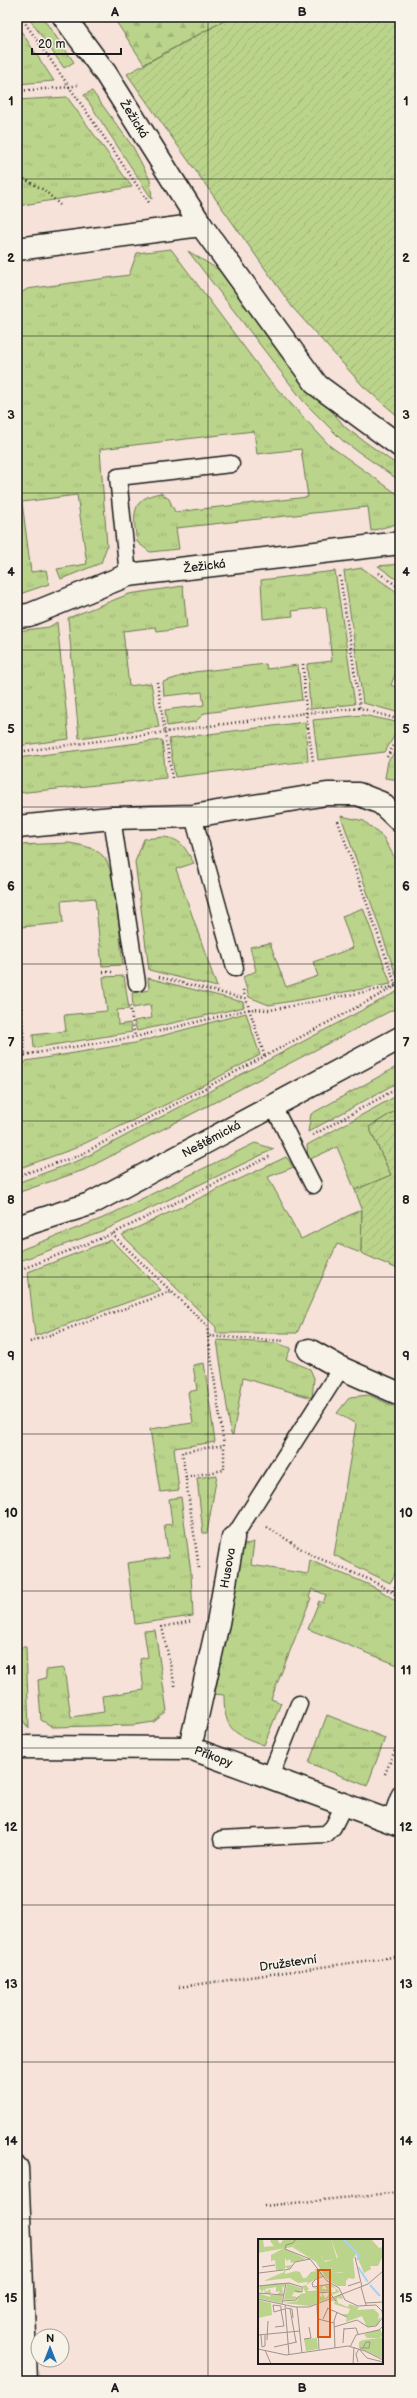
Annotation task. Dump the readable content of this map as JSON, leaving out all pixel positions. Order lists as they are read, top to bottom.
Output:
{
  "streets": {
    "street": [
      "Žežická",
      "Neštěmická",
      "Husova",
      "Příkopy"
    ],
    "path": ["Družstevní"]
  },
  "crossings": [
    ["Husova", "Příkopy"]
  ],
  "scale_bar": "20 m",
  "north": "top",
  "grid": {
    "columns": ["A", "B"],
    "rows": [
      "1",
      "2",
      "3",
      "4",
      "5",
      "6",
      "7",
      "8",
      "9",
      "10",
      "11",
      "12",
      "13",
      "14",
      "15"
    ]
  }
}
